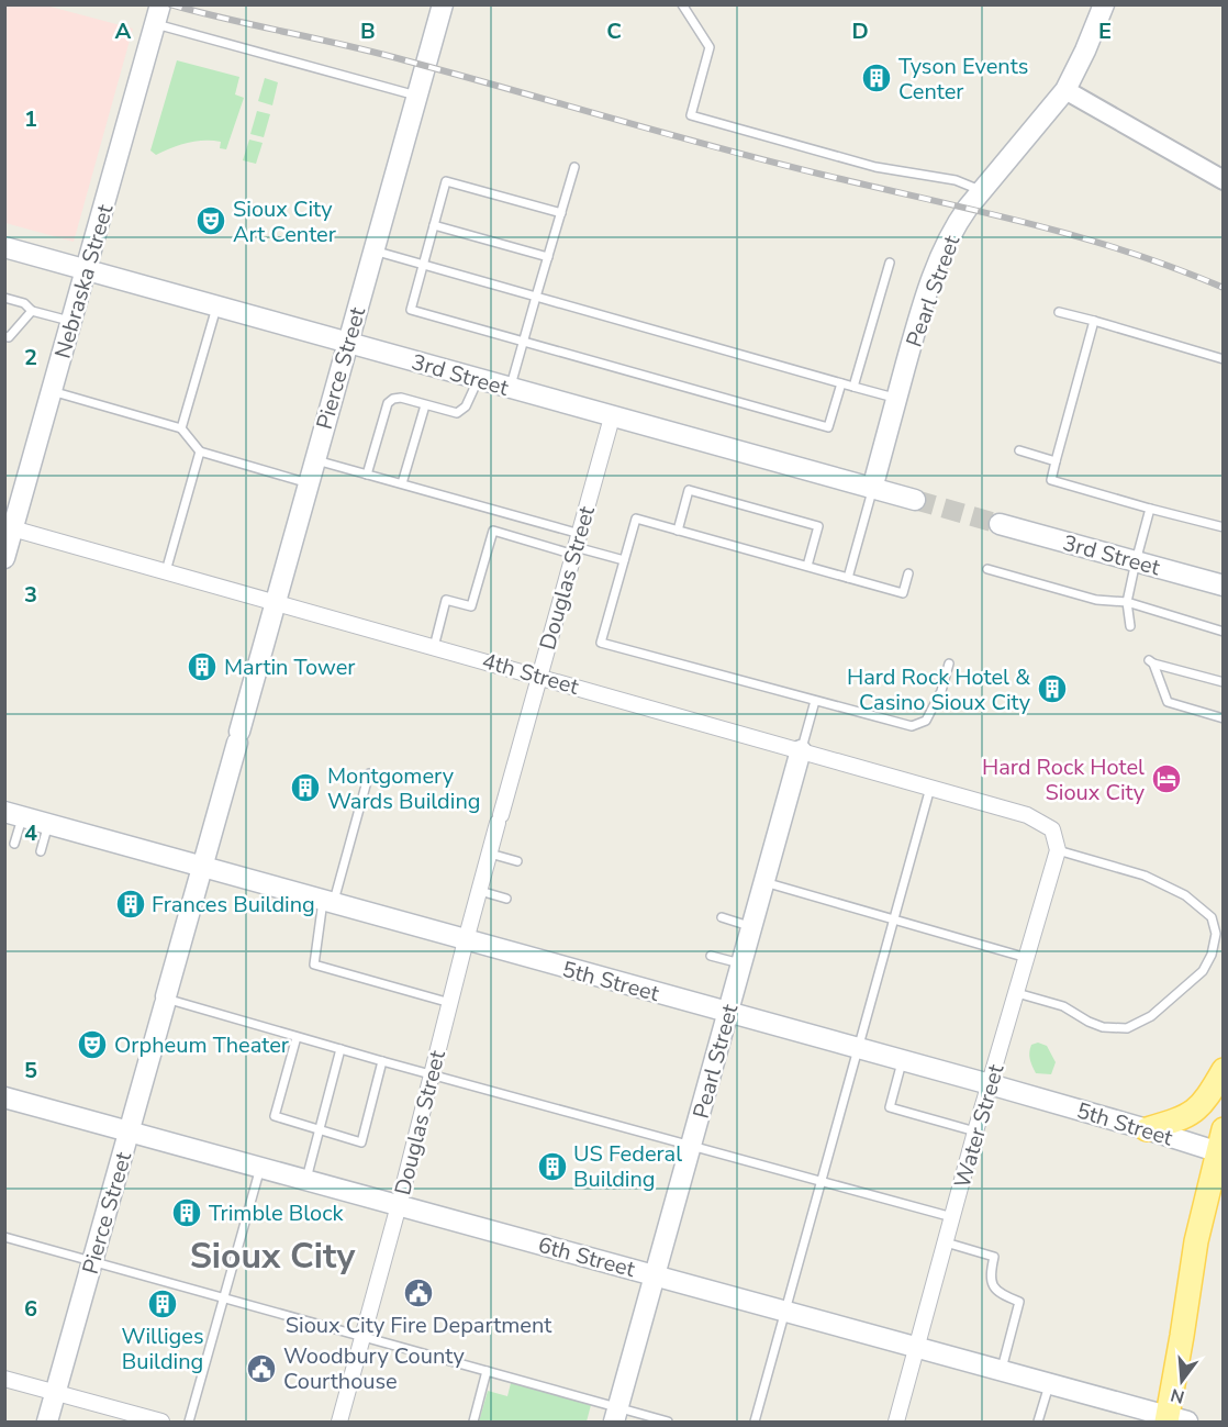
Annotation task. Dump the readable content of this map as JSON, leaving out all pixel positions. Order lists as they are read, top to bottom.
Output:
{
  "streets": {
    "main road": [
      "Nebraska Street",
      "Pearl Street",
      "Pierce Street",
      "3rd Street",
      "5th Street",
      "6th Street"
    ],
    "street": ["Douglas Street", "4th Street", "Water Street"]
  },
  "crossings": [
    ["Nebraska Street", "3rd Street"],
    ["Nebraska Street", "4th Street"],
    ["Pearl Street", "3rd Street"],
    ["Pearl Street", "4th Street"],
    ["Pearl Street", "5th Street"],
    ["Pearl Street", "6th Street"],
    ["Pierce Street", "3rd Street"],
    ["Pierce Street", "4th Street"],
    ["Pierce Street", "5th Street"],
    ["Pierce Street", "6th Street"],
    ["3rd Street", "Douglas Street"],
    ["Douglas Street", "4th Street"],
    ["Douglas Street", "5th Street"],
    ["Douglas Street", "6th Street"],
    ["4th Street", "Water Street"],
    ["5th Street", "Water Street"],
    ["Water Street", "6th Street"]
  ],
  "districts": ["Sioux City"],
  "places": {
    "building": [
      "Tyson Events Center",
      "Martin Tower",
      "Hard Rock Hotel & Casino Sioux City",
      "Montgomery Wards Building",
      "Frances Building",
      "US Federal Building",
      "Trimble Block",
      "Williges Building"
    ],
    "theatre": ["Sioux City Art Center", "Orpheum Theater"],
    "hotel": ["Hard Rock Hotel Sioux City"],
    "public building": ["Sioux City Fire Department", "Woodbury County Courthouse"]
  },
  "north": "bottom",
  "grid": {
    "columns": [
      "A",
      "B",
      "C",
      "D",
      "E"
    ],
    "rows": [
      "1",
      "2",
      "3",
      "4",
      "5",
      "6"
    ]
  }
}
